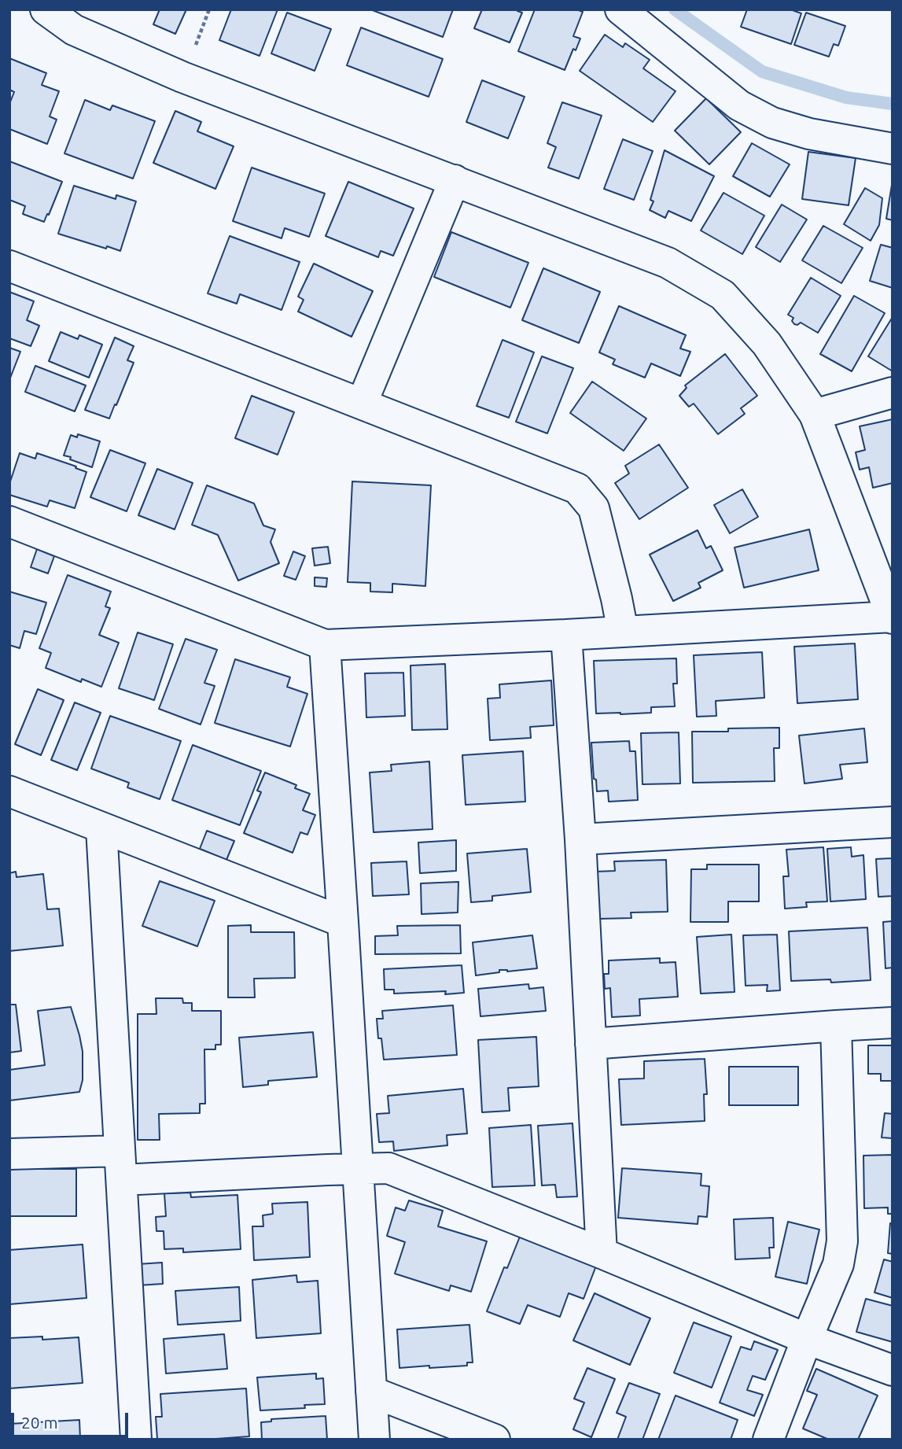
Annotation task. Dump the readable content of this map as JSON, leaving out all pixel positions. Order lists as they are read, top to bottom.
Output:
{
  "scale_bar": "20 m"
}
